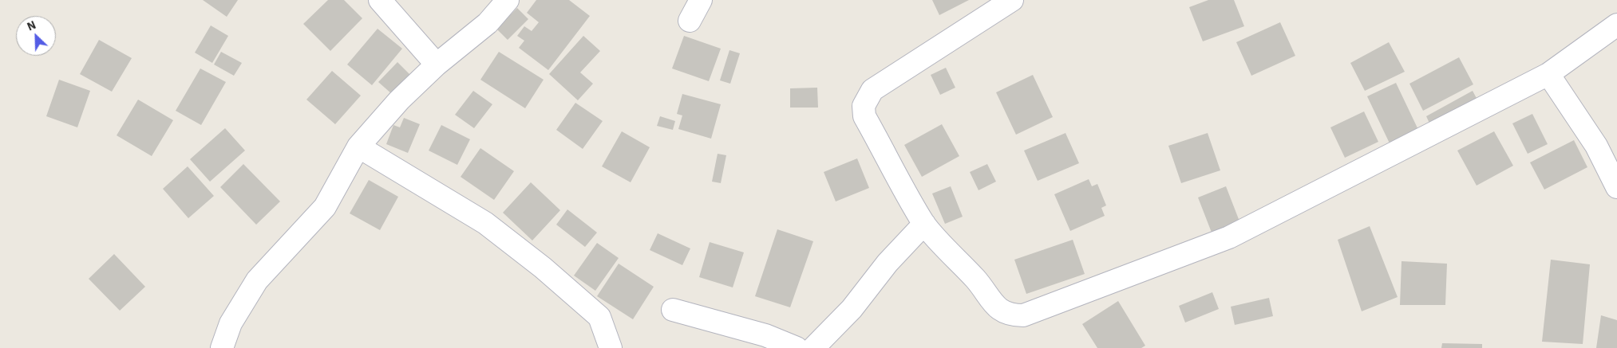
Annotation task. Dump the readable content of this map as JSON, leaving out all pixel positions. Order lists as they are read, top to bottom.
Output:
{
  "north": "top left"
}
